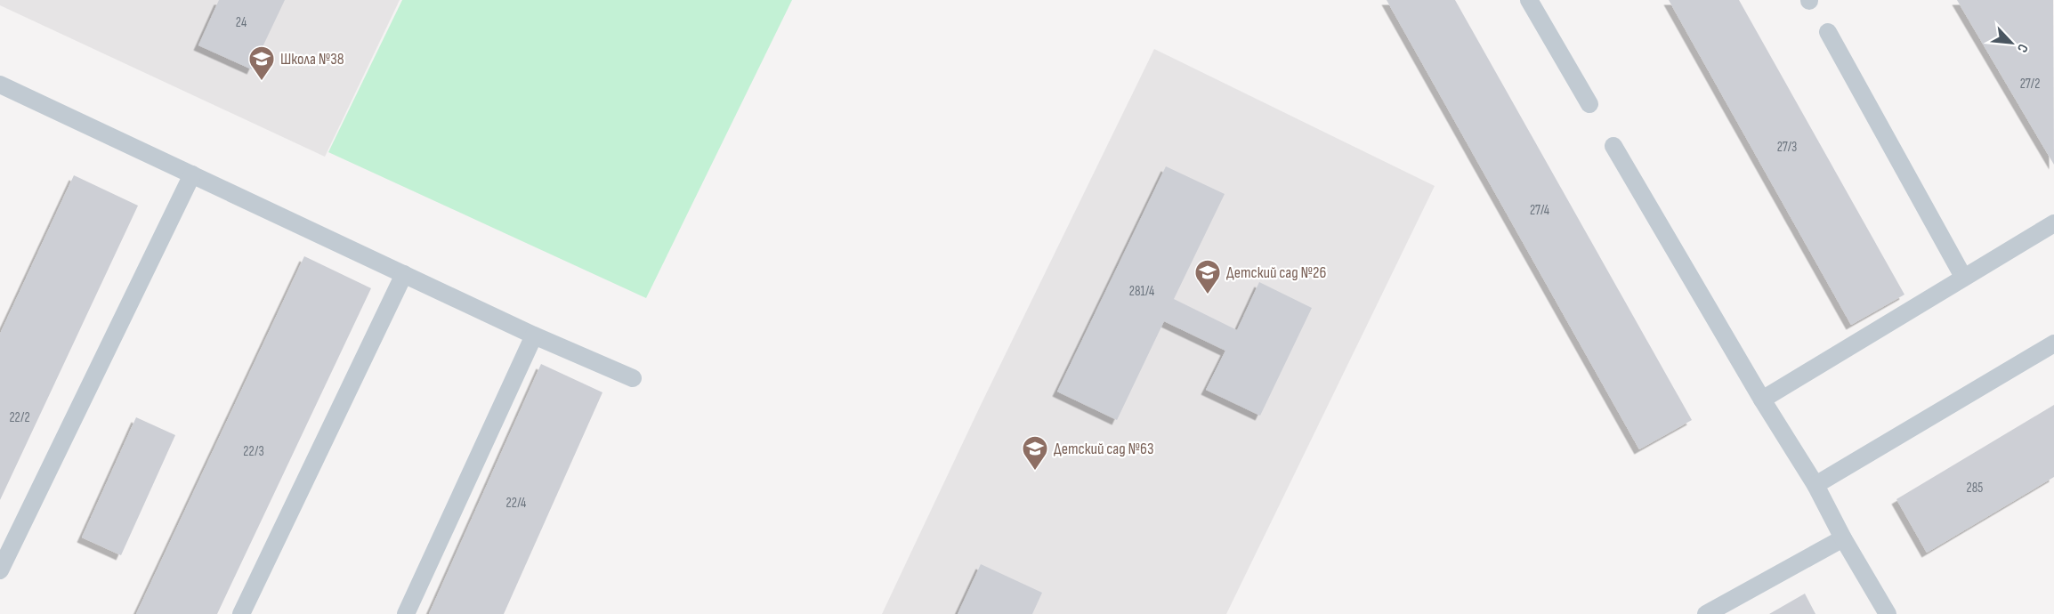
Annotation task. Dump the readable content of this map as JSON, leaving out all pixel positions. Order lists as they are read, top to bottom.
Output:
{
  "places": {
    "school or university": ["Школа №38", "Детский сад №26", "Детский сад №63"]
  },
  "house_numbers": [
    "24",
    "27/2",
    "27/3",
    "27/4",
    "281/4",
    "22/2",
    "22/3",
    "285",
    "22/4"
  ],
  "north": "bottom right"
}
